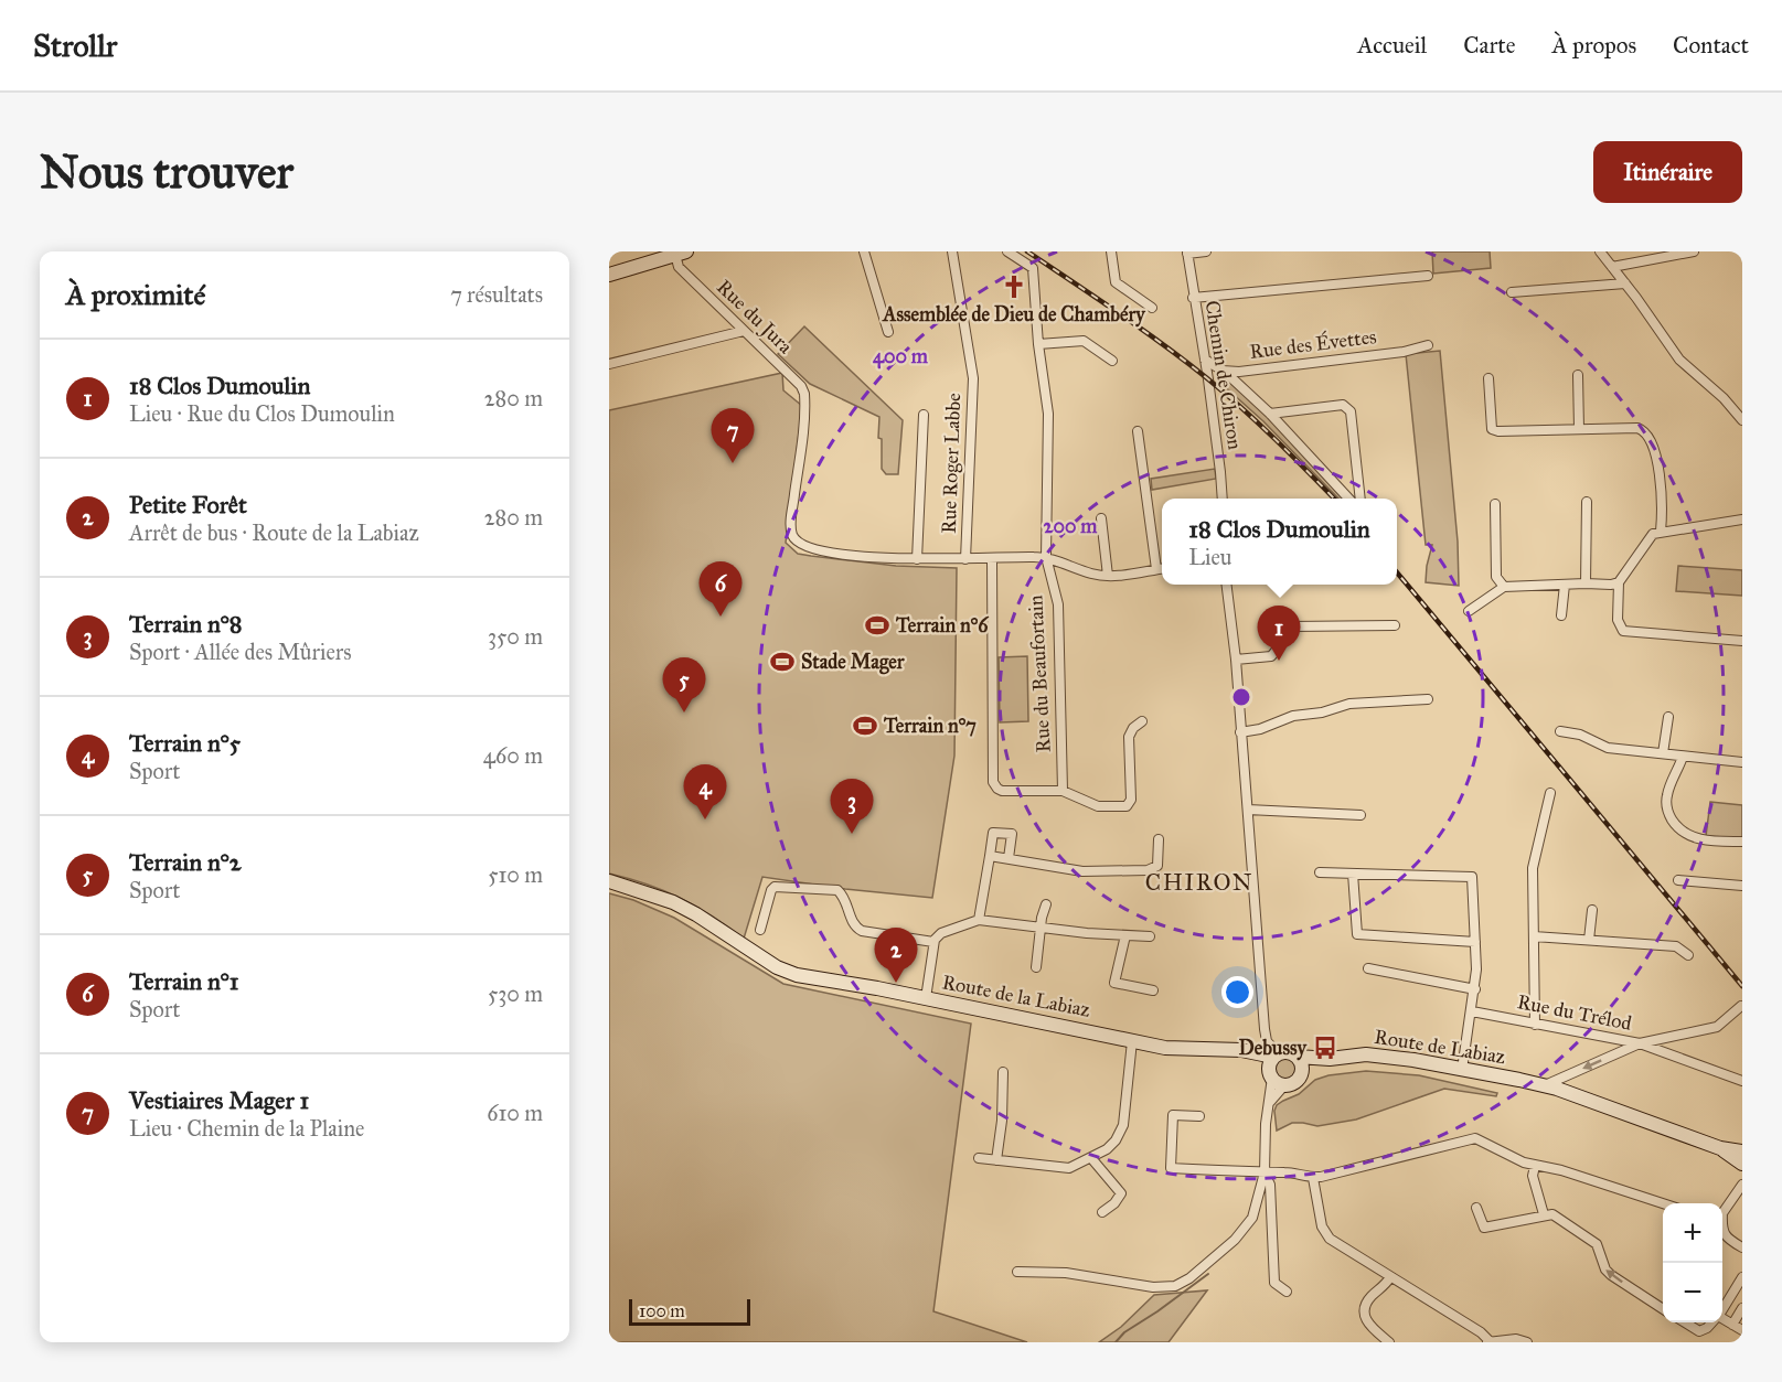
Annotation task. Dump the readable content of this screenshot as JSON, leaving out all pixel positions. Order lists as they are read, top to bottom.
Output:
{
  "streets": {
    "main road": ["Route de la Labiaz", "Route de Labiaz"],
    "street": [
      "Rue du Jura",
      "Rue des Évettes",
      "Chemin de Chiron",
      "Rue Roger Labbe",
      "Rue du Beaufortain",
      "Rue du Trélod"
    ]
  },
  "crossings": [
    ["Rue des Évettes", "Chemin de Chiron"],
    ["Route de la Labiaz", "Route de Labiaz"]
  ],
  "districts": ["CHIRON"],
  "places": {
    "church": ["Assemblée de Dieu de Chambéry"],
    "sports": ["Terrain n°6", "Stade Mager", "Terrain n°7"],
    "bus stop": ["Debussy"]
  },
  "scale_bar": "100 m",
  "page": {
    "header": "Strollr",
    "nav": [
      "Accueil",
      "Carte",
      "À propos",
      "Contact"
    ],
    "buttons": "Itinéraire",
    "title": "Nous trouver",
    "heading": ["À proximité", "7 résultats"],
    "list": [
      {
        "mark": "1",
        "name": "18 Clos Dumoulin",
        "note": "Lieu · Rue du Clos Dumoulin",
        "value": "280 m"
      },
      {
        "mark": "2",
        "name": "Petite Forêt",
        "note": "Arrêt de bus · Route de la Labiaz",
        "value": "280 m"
      },
      {
        "mark": "3",
        "name": "Terrain n°8",
        "note": "Sport · Allée des Mûriers",
        "value": "350 m"
      },
      {
        "mark": "4",
        "name": "Terrain n°5",
        "note": "Sport",
        "value": "460 m"
      },
      {
        "mark": "5",
        "name": "Terrain n°2",
        "note": "Sport",
        "value": "510 m"
      },
      {
        "mark": "6",
        "name": "Terrain n°1",
        "note": "Sport",
        "value": "530 m"
      },
      {
        "mark": "7",
        "name": "Vestiaires Mager 1",
        "note": "Lieu · Chemin de la Plaine",
        "value": "610 m"
      }
    ],
    "pins": [
      "7",
      "6",
      "1",
      "5",
      "4",
      "3",
      "2"
    ],
    "popup": ["18 Clos Dumoulin", "Lieu"],
    "map_buttons": ["+", "−"],
    "scale": "100 m"
  },
  "rings": ["400 m", "200 m"]
}
